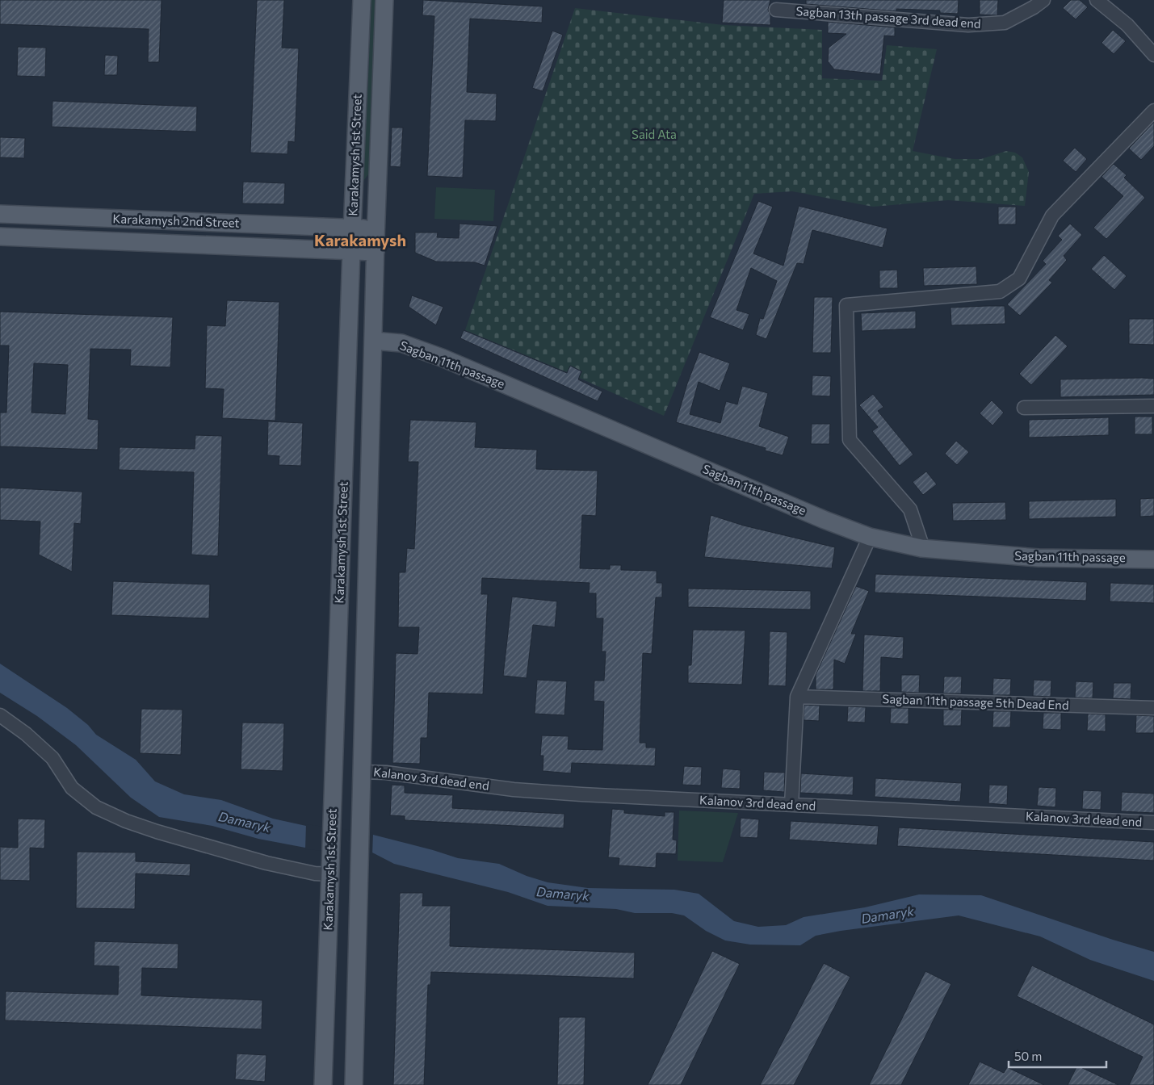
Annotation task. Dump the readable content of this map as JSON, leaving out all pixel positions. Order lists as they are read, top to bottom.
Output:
{
  "streets": {
    "main road": ["Karakamysh 1st Street", "Karakamysh 2nd Street", "Sagban 11th passage"],
    "street": ["Sagban 13th passage 3rd dead end", "Sagban 11th passage 5th Dead End", "Kalanov 3rd dead end"]
  },
  "crossings": [
    ["Karakamysh 1st Street", "Karakamysh 2nd Street"],
    ["Karakamysh 1st Street", "Sagban 11th passage"],
    ["Karakamysh 1st Street", "Kalanov 3rd dead end"]
  ],
  "districts": ["Karakamysh"],
  "water": ["Damaryk"],
  "parks": ["Said Ata"],
  "scale_bar": "50 m"
}
